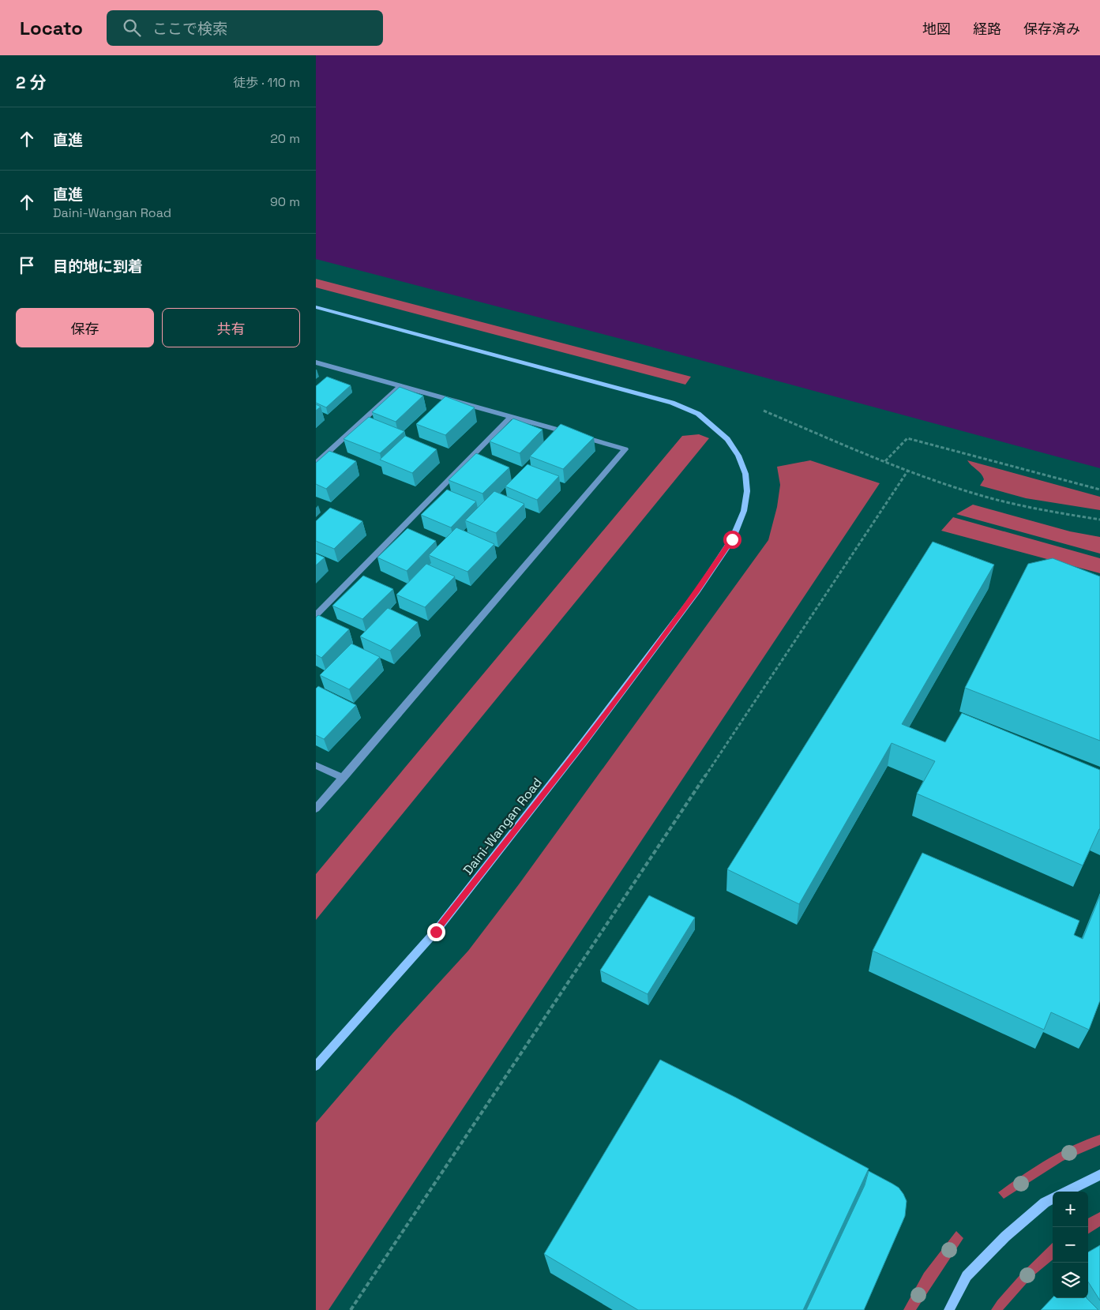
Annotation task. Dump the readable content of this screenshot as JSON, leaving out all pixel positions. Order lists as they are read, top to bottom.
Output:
{
  "streets": {
    "street": ["Daini-Wangan Road"]
  },
  "page": {
    "header": "Locato",
    "search": "ここで検索",
    "nav": ["地図", "経路", "保存済み"],
    "heading": ["2 分", "徒歩 · 110 m"],
    "list": [
      ["直進", "20 m"],
      ["直進", "Daini-Wangan Road", "90 m"],
      "目的地に到着"
    ],
    "buttons": ["保存", "共有"],
    "map_buttons": ["+", "−"]
  }
}
